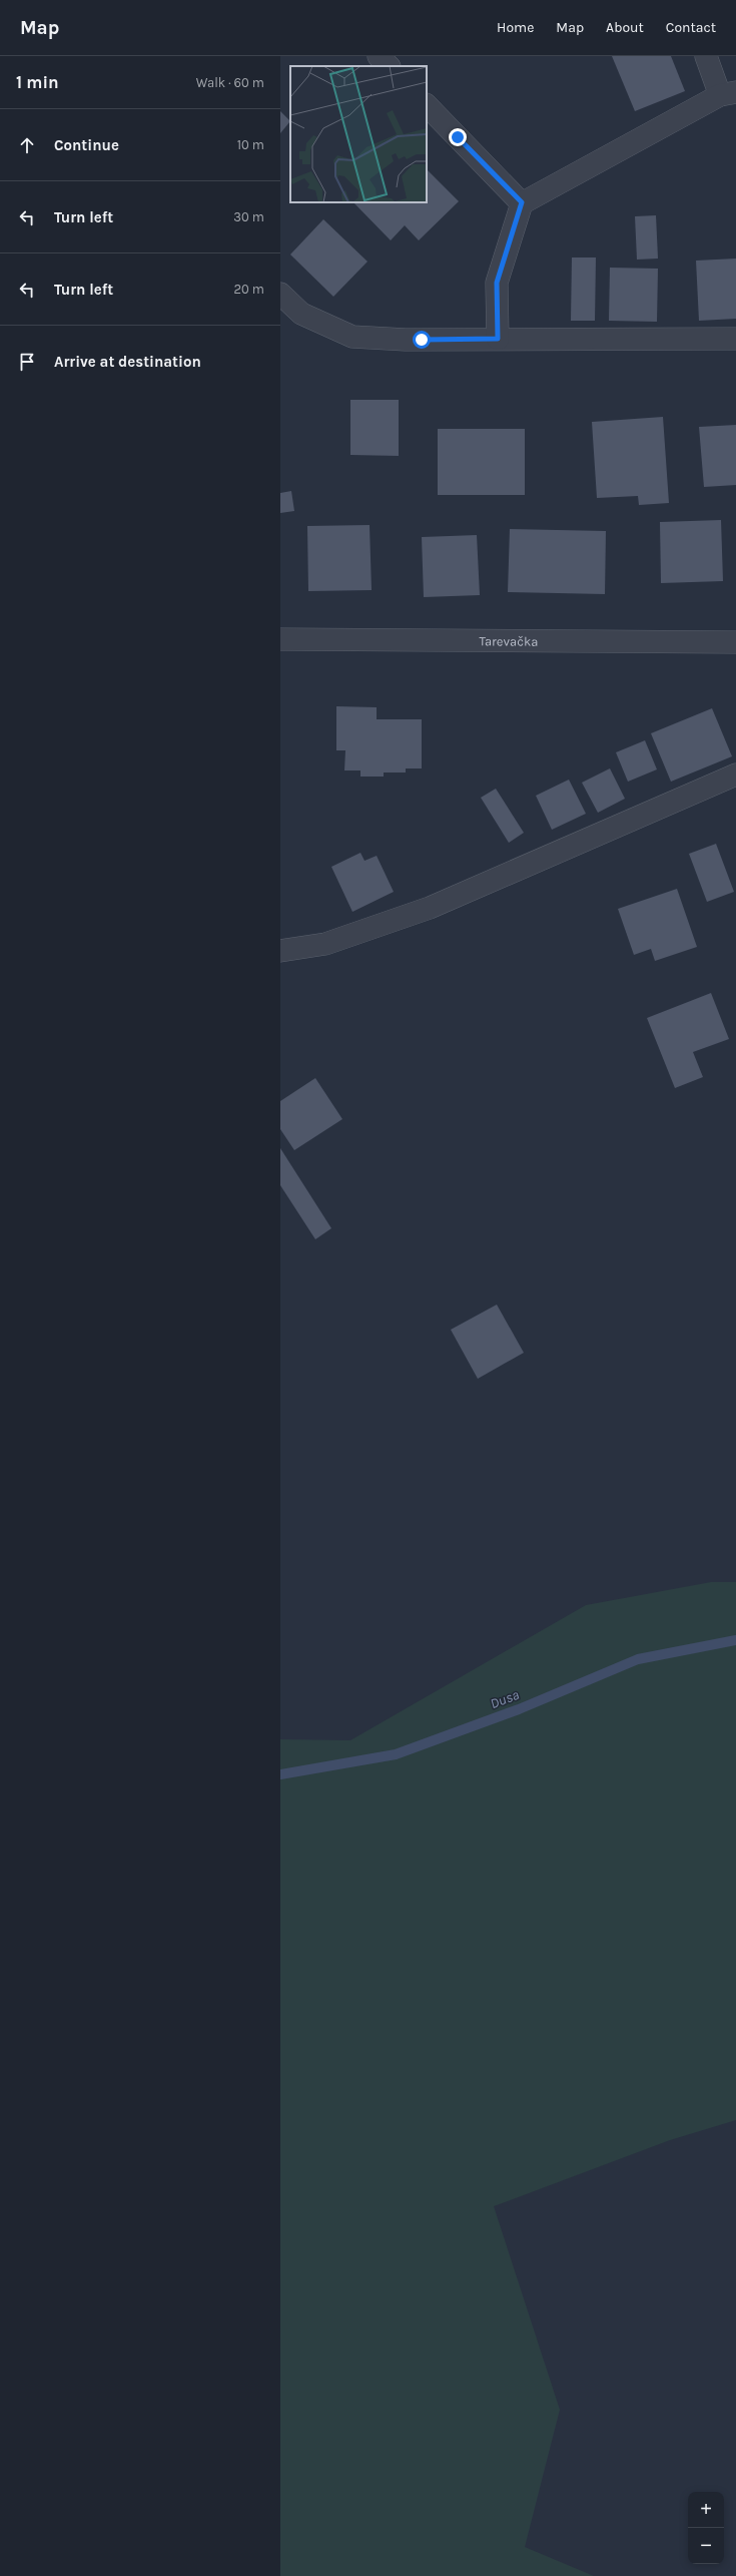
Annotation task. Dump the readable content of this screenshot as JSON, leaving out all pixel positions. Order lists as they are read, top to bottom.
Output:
{
  "streets": {
    "street": ["Tarevačka"]
  },
  "water": ["Dusa"],
  "page": {
    "header": "Map",
    "nav": [
      "Home",
      "Map",
      "About",
      "Contact"
    ],
    "heading": ["1 min", "Walk · 60 m"],
    "list": [
      ["Continue", "10 m"],
      ["Turn left", "30 m"],
      ["Turn left", "20 m"],
      "Arrive at destination"
    ],
    "map_buttons": ["+", "−"]
  }
}
